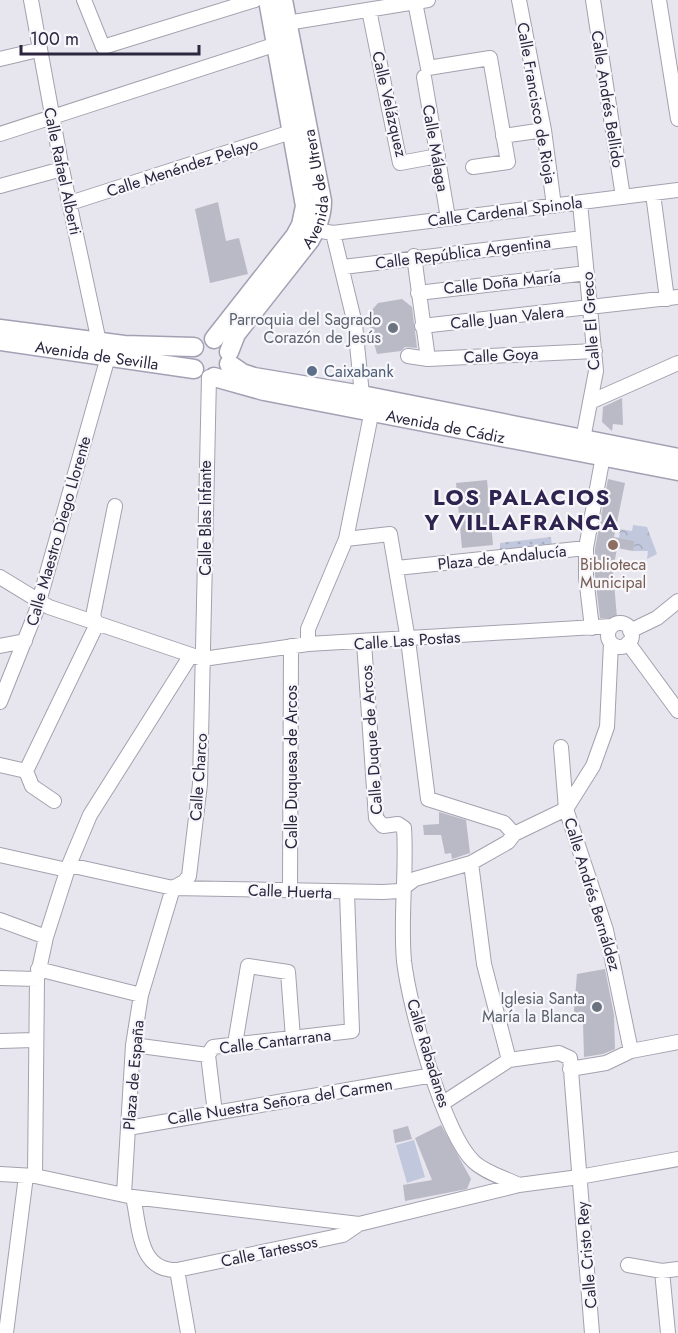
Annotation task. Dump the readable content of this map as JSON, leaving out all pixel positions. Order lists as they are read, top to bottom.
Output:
{
  "streets": {
    "main road": ["Avenida de Utrera", "Avenida de Sevilla", "Avenida de Cádiz"],
    "street": [
      "Calle Andrés Bellido",
      "Calle Francisco de Rioja",
      "Calle Velázquez",
      "Calle Málaga",
      "Calle Menéndez Pelayo",
      "Calle Rafael Alberti",
      "Calle Cardenal Spinola",
      "Calle República Argentina",
      "Calle Doña María",
      "Calle Juan Valera",
      "Calle El Greco",
      "Calle Goya",
      "Calle Blas Infante",
      "Calle Maestro Diego Llorente",
      "Plaza de Andalucía",
      "Calle Las Postas",
      "Calle Duque de Arcos",
      "Calle Duquesa de Arcos",
      "Calle Charco",
      "Calle Huerta",
      "Calle Andrés Bernáldez",
      "Calle Cantarrana",
      "Calle Rabadanes",
      "Plaza de España",
      "Calle Nuestra Señora del Carmen",
      "Calle Tartessos",
      "Calle Cristo Rey"
    ]
  },
  "crossings": [
    ["Calle Andrés Bellido", "Calle Cardenal Spinola"],
    ["Calle Francisco de Rioja", "Calle Cardenal Spinola"],
    ["Calle Velázquez", "Calle Málaga"],
    ["Calle Málaga", "Calle Cardenal Spinola"],
    ["Calle Menéndez Pelayo", "Calle Rafael Alberti"],
    ["Calle Menéndez Pelayo", "Avenida de Utrera"],
    ["Calle Rafael Alberti", "Avenida de Sevilla"],
    ["Calle Rafael Alberti", "Calle Maestro Diego Llorente"],
    ["Avenida de Utrera", "Calle Cardenal Spinola"],
    ["Avenida de Utrera", "Avenida de Sevilla"],
    ["Avenida de Utrera", "Avenida de Cádiz"],
    ["Avenida de Utrera", "Calle Blas Infante"],
    ["Calle Cardenal Spinola", "Calle El Greco"],
    ["Calle República Argentina", "Calle El Greco"],
    ["Calle Doña María", "Calle El Greco"],
    ["Calle Juan Valera", "Calle El Greco"],
    ["Calle El Greco", "Calle Goya"],
    ["Calle El Greco", "Avenida de Cádiz"],
    ["Avenida de Sevilla", "Avenida de Cádiz"],
    ["Avenida de Sevilla", "Calle Blas Infante"],
    ["Avenida de Sevilla", "Calle Maestro Diego Llorente"],
    ["Avenida de Cádiz", "Calle Blas Infante"],
    ["Avenida de Cádiz", "Plaza de Andalucía"],
    ["Calle Blas Infante", "Calle Las Postas"],
    ["Calle Blas Infante", "Calle Charco"],
    ["Calle Las Postas", "Calle Duque de Arcos"],
    ["Calle Las Postas", "Calle Duquesa de Arcos"],
    ["Calle Las Postas", "Calle Charco"],
    ["Calle Duque de Arcos", "Calle Huerta"],
    ["Calle Duque de Arcos", "Calle Rabadanes"],
    ["Calle Duquesa de Arcos", "Calle Huerta"],
    ["Calle Charco", "Calle Huerta"],
    ["Calle Charco", "Plaza de España"],
    ["Calle Huerta", "Calle Andrés Bernáldez"],
    ["Calle Huerta", "Calle Cantarrana"],
    ["Calle Huerta", "Calle Rabadanes"],
    ["Calle Huerta", "Plaza de España"],
    ["Calle Rabadanes", "Calle Nuestra Señora del Carmen"],
    ["Plaza de España", "Calle Nuestra Señora del Carmen"],
    ["Plaza de España", "Calle Tartessos"]
  ],
  "districts": ["LOS PALACIOS Y VILLAFRANCA"],
  "places": [
    "Parroquia del Sagrado Corazón de Jesús",
    "Caixabank",
    "Biblioteca Municipal",
    "Iglesia Santa María la Blanca"
  ],
  "scale_bar": "100 m"
}
